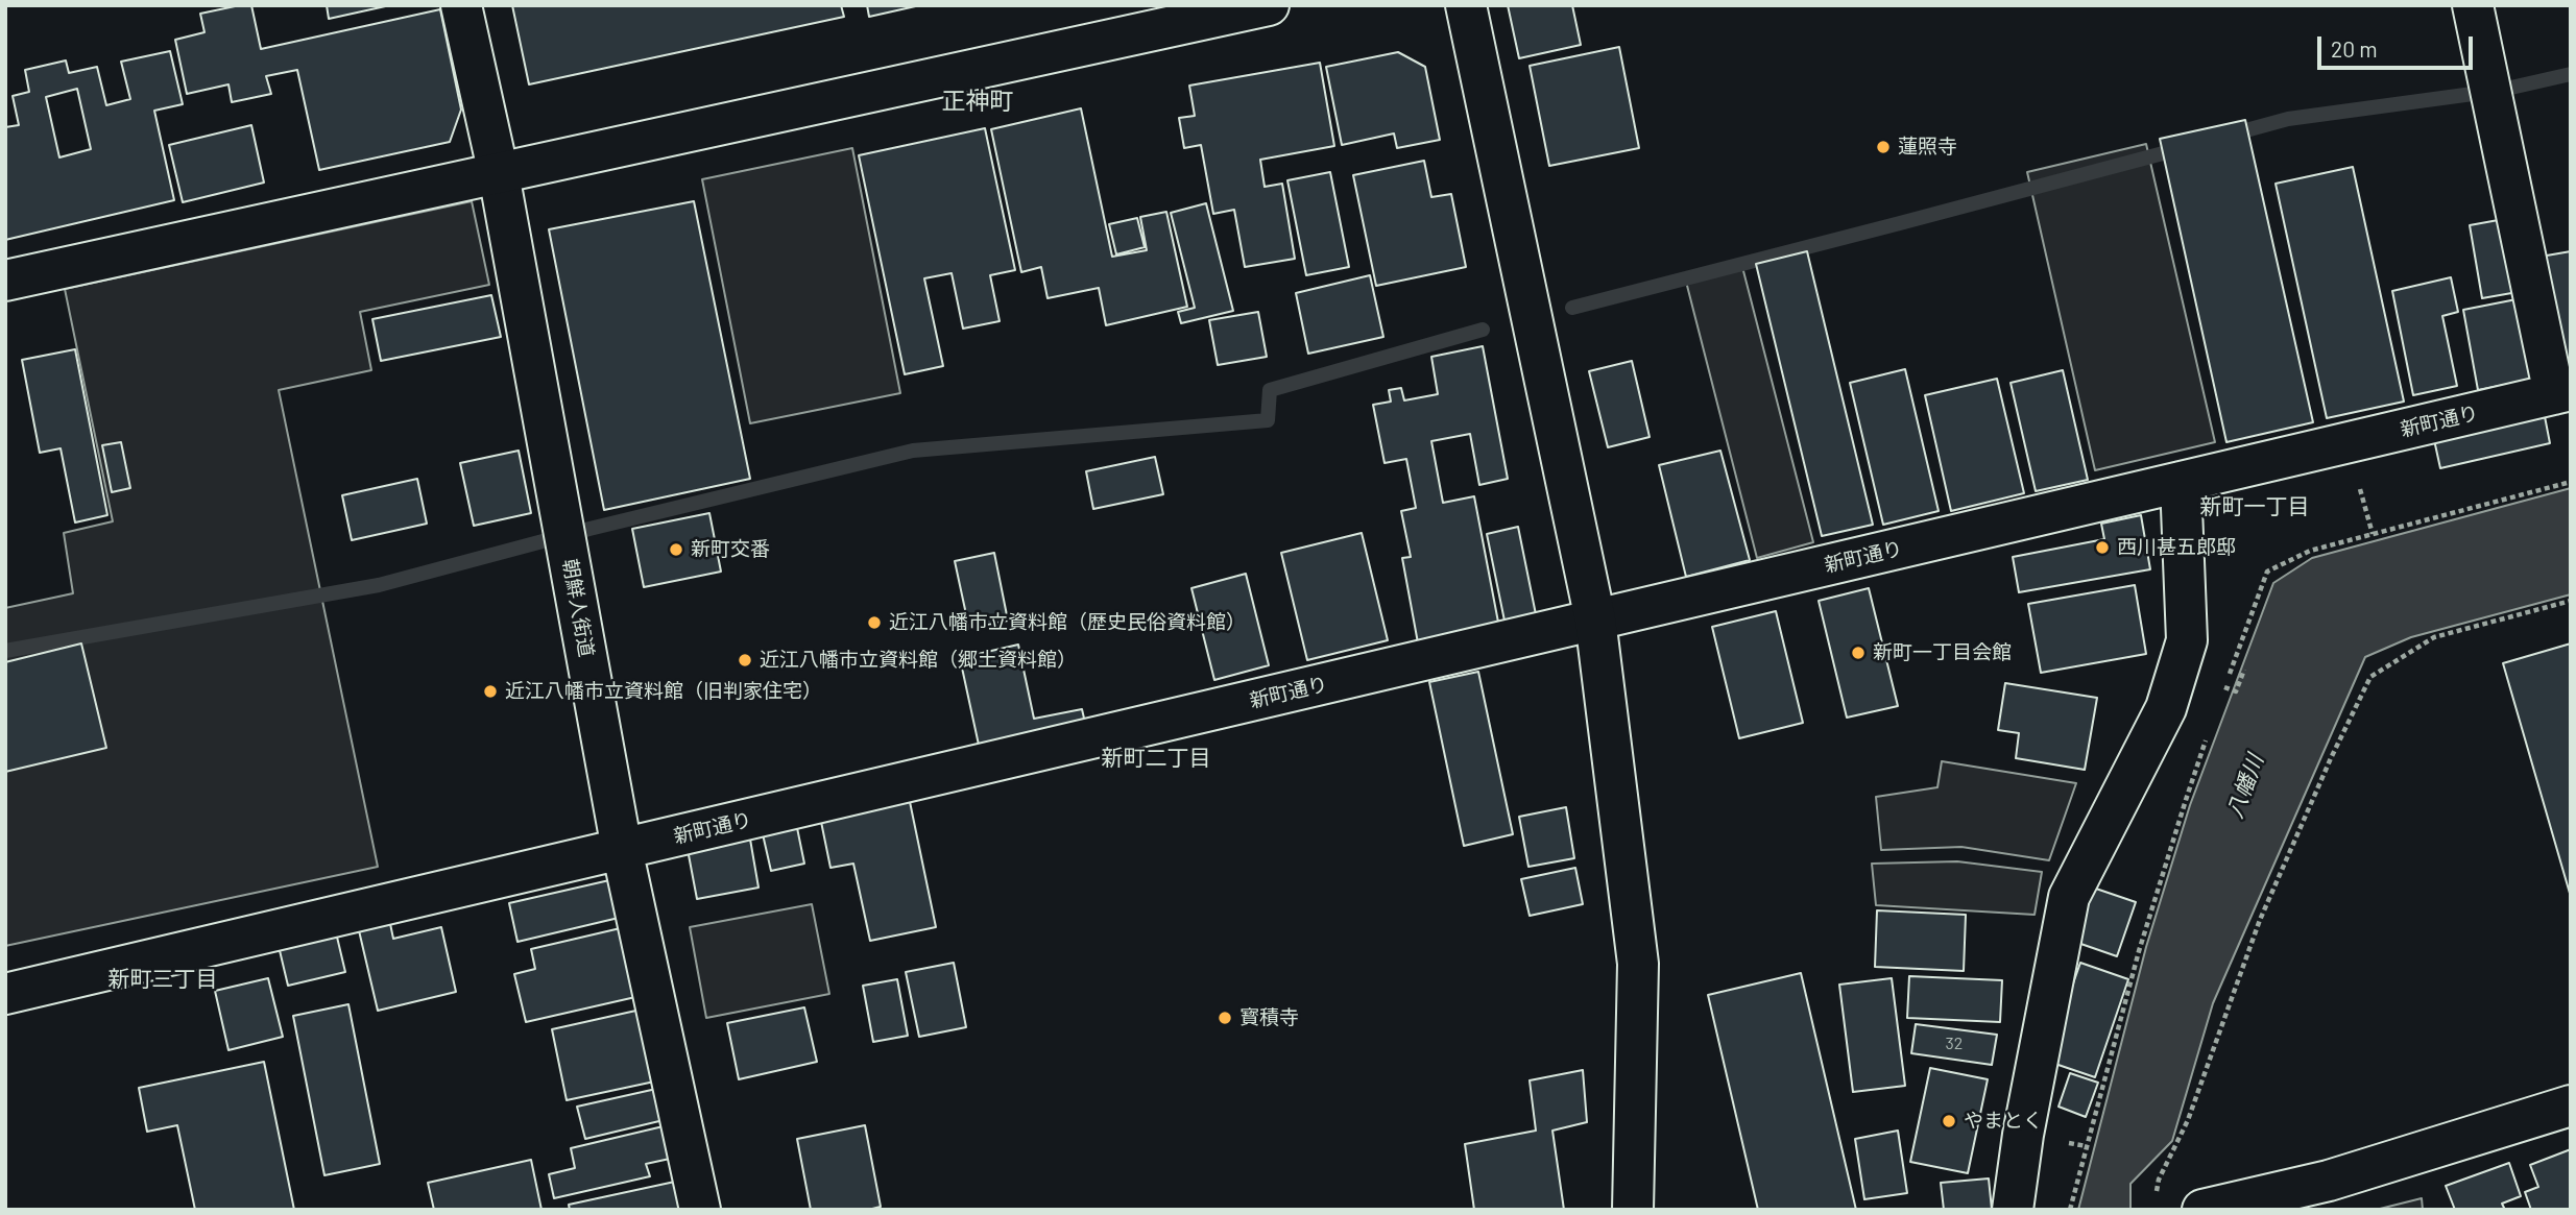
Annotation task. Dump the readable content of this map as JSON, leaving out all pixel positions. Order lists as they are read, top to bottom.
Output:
{
  "streets": {
    "street": ["新町通り", "朝鮮人街道"]
  },
  "crossings": [
    ["新町通り", "朝鮮人街道"]
  ],
  "districts": [
    "正神町",
    "新町一丁目",
    "新町二丁目",
    "新町三丁目"
  ],
  "water": ["八幡川"],
  "places": [
    "蓮照寺",
    "西川甚五郎邸",
    "新町交番",
    "近江八幡市立資料館（歴史民俗資料館）",
    "新町一丁目会館",
    "近江八幡市立資料館（郷土資料館）",
    "近江八幡市立資料館（旧判家住宅）",
    "寳積寺",
    "やまとく"
  ],
  "house_numbers": ["32"],
  "scale_bar": "20 m"
}
